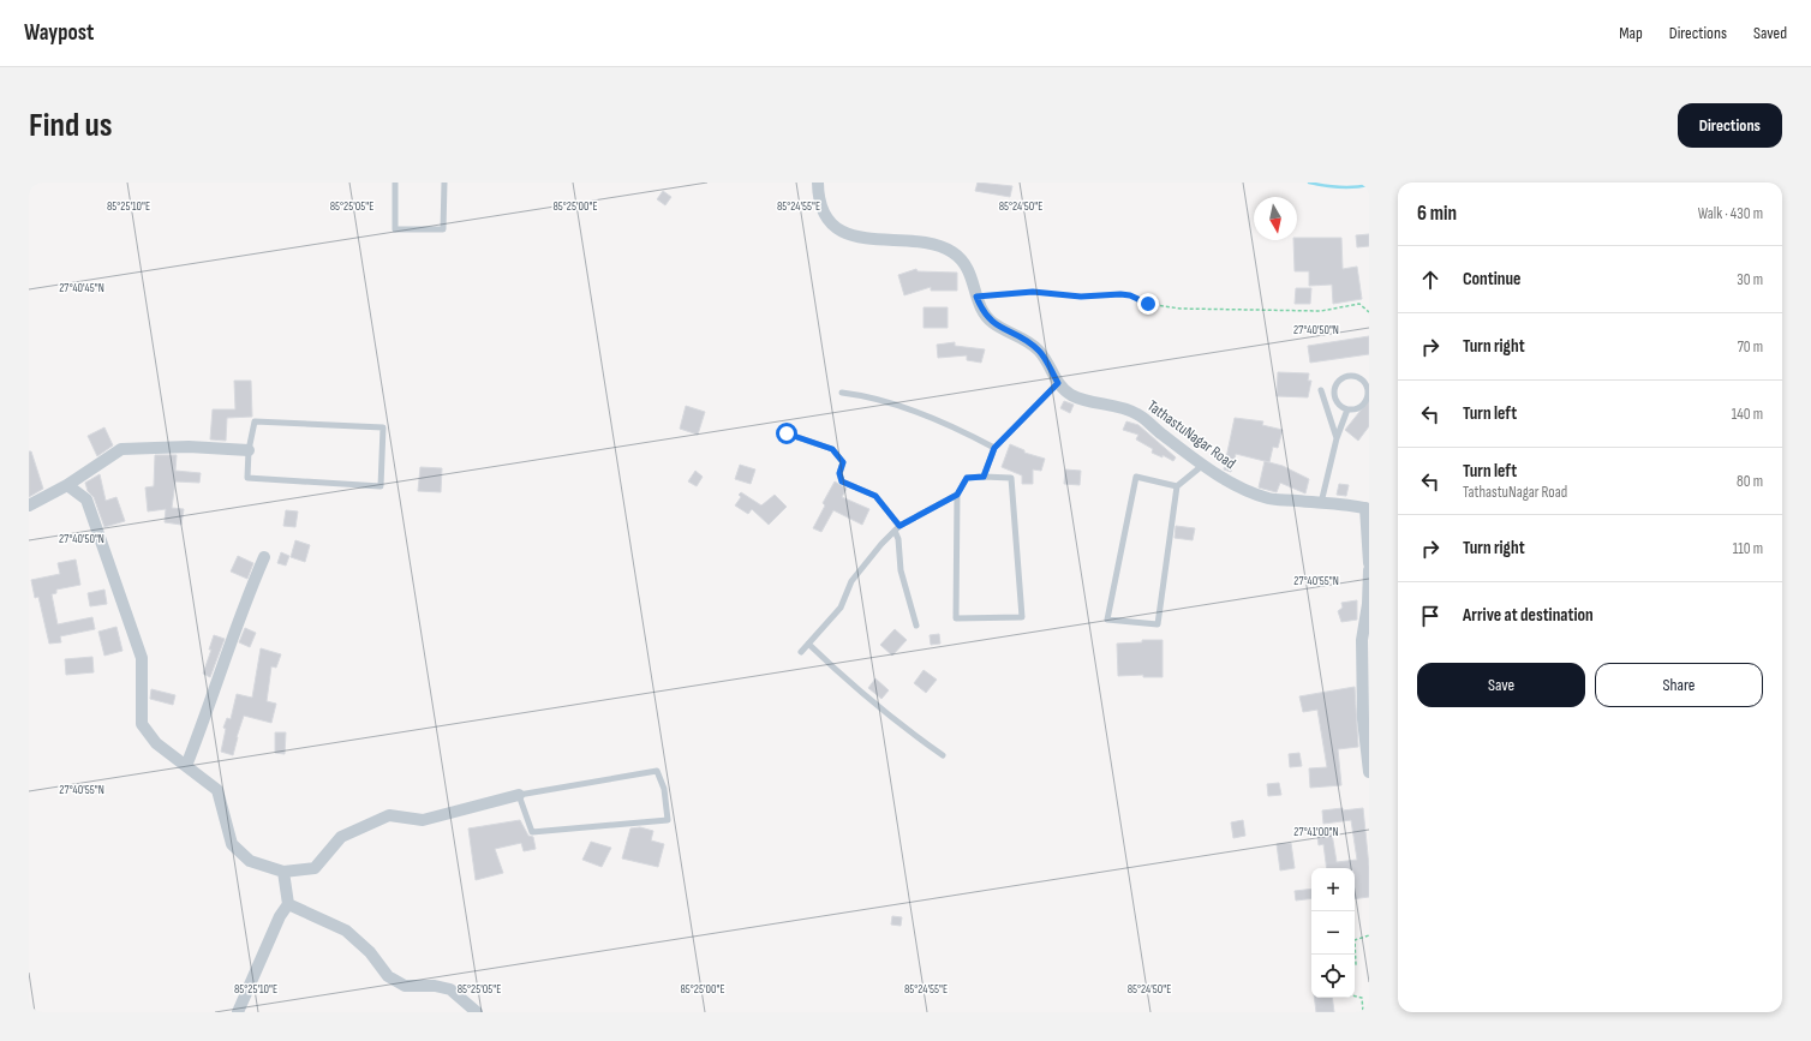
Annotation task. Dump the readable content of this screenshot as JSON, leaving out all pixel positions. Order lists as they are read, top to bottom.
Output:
{
  "streets": {
    "street": ["TathastuNagar Road"]
  },
  "north": "bottom",
  "page": {
    "header": "Waypost",
    "nav": ["Map", "Directions", "Saved"],
    "buttons": [
      "Directions",
      ["Save", "Share"]
    ],
    "title": "Find us",
    "heading": ["6 min", "Walk · 430 m"],
    "list": [
      ["Continue", "30 m"],
      ["Turn right", "70 m"],
      ["Turn left", "140 m"],
      ["Turn left", "TathastuNagar Road", "80 m"],
      ["Turn right", "110 m"],
      "Arrive at destination"
    ],
    "map_buttons": ["+", "−"]
  },
  "coordinates": [
    "85°25'10\"E",
    "85°25'05\"E",
    "85°25'00\"E",
    "85°24'55\"E",
    "85°24'50\"E",
    "27°40'45\"N",
    "27°40'50\"N",
    "27°40'55\"N",
    "27°41'00\"N"
  ]
}
